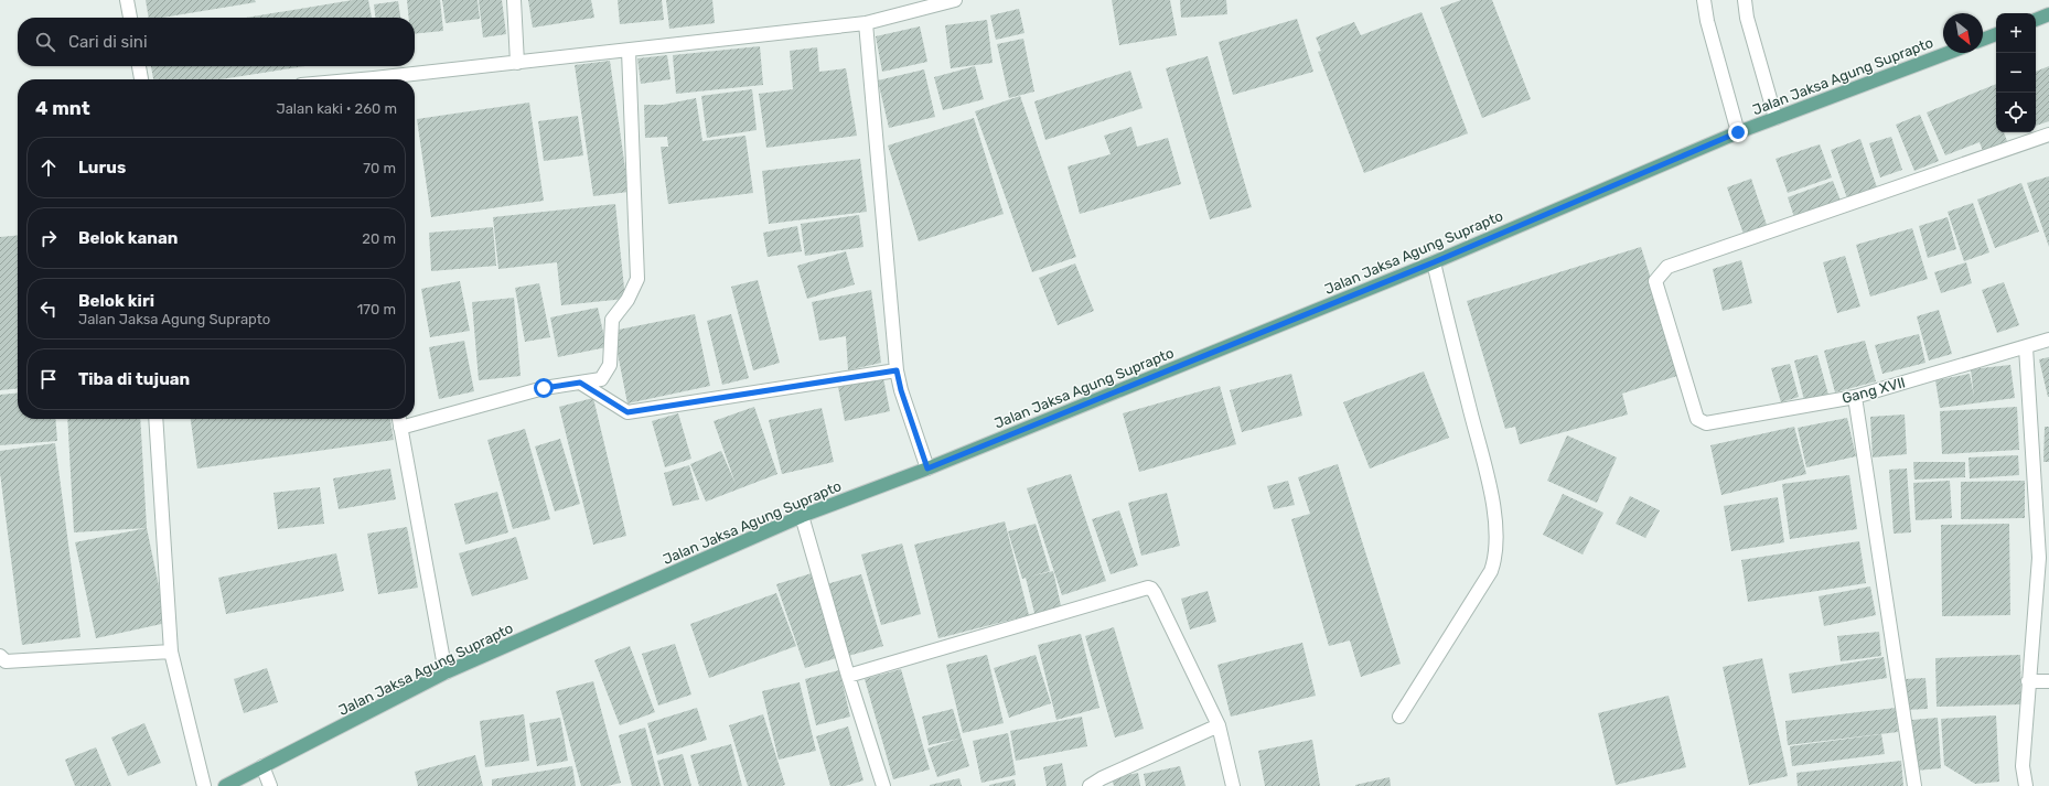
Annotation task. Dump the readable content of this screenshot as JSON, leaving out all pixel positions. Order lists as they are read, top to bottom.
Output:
{
  "streets": {
    "main road": ["Jalan Jaksa Agung Suprapto"],
    "street": ["Gang XVII"]
  },
  "north": "bottom right",
  "page": {
    "map_buttons": ["+", "−"],
    "search": "Cari di sini",
    "heading": ["4 mnt", "Jalan kaki · 260 m"],
    "list": [
      ["Lurus", "70 m"],
      ["Belok kanan", "20 m"],
      ["Belok kiri", "Jalan Jaksa Agung Suprapto", "170 m"],
      "Tiba di tujuan"
    ]
  }
}
